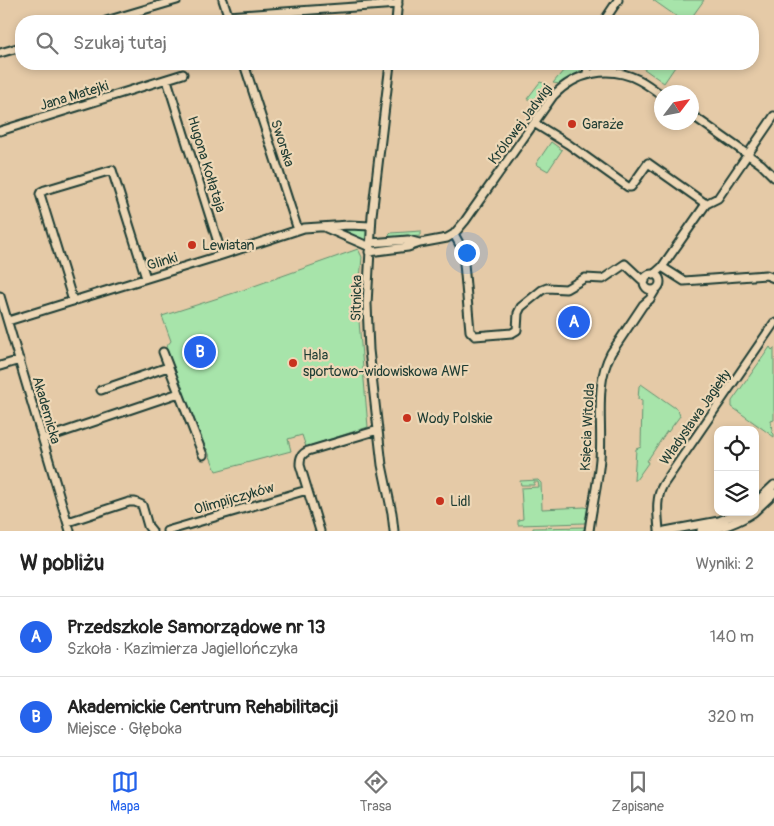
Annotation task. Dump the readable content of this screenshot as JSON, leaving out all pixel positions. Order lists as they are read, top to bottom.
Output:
{
  "streets": {
    "street": [
      "Jana Matejki",
      "Królowej Jadwigi",
      "Sworska",
      "Hugona Kołłątaja",
      "Glinki",
      "Sitnicka",
      "Akademicka",
      "Władysława Jagiełły",
      "Księcia Witolda",
      "Olimpijczyków"
    ]
  },
  "crossings": [
    ["Jana Matejki", "Hugona Kołłątaja"],
    ["Sworska", "Glinki"],
    ["Hugona Kołłątaja", "Glinki"],
    ["Glinki", "Sitnicka"],
    ["Glinki", "Akademicka"]
  ],
  "places": [
    "Garaże",
    "Lewiatan",
    "Hala sportowo-widowiskowa AWF",
    "Wody Polskie",
    "Lidl"
  ],
  "north": "top right",
  "page": {
    "search": "Szukaj tutaj",
    "pins": ["A", "B"],
    "heading": ["W pobliżu", "Wyniki: 2"],
    "list": [
      {
        "mark": "A",
        "name": "Przedszkole Samorządowe nr 13",
        "note": "Szkoła · Kazimierza Jagiellończyka",
        "value": "140 m"
      },
      {
        "mark": "B",
        "name": "Akademickie Centrum Rehabilitacji",
        "note": "Miejsce · Głęboka",
        "value": "320 m"
      }
    ],
    "nav": ["Mapa", "Trasa", "Zapisane"]
  }
}
